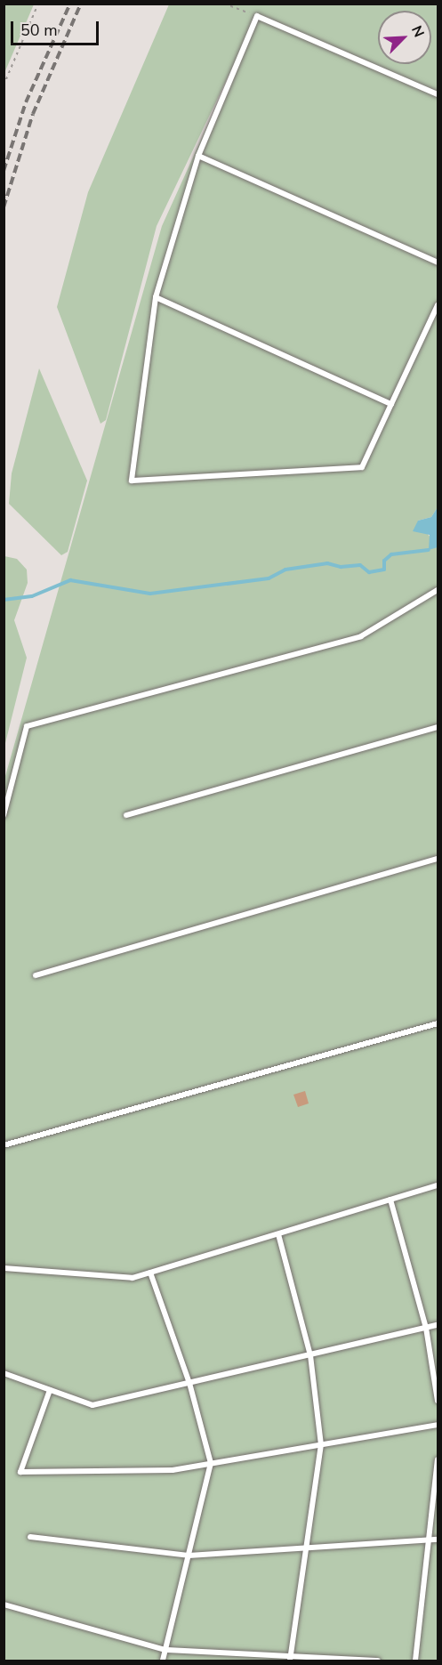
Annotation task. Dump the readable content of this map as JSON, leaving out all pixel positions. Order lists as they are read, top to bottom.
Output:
{
  "scale_bar": "50 m",
  "north": "top right"
}
